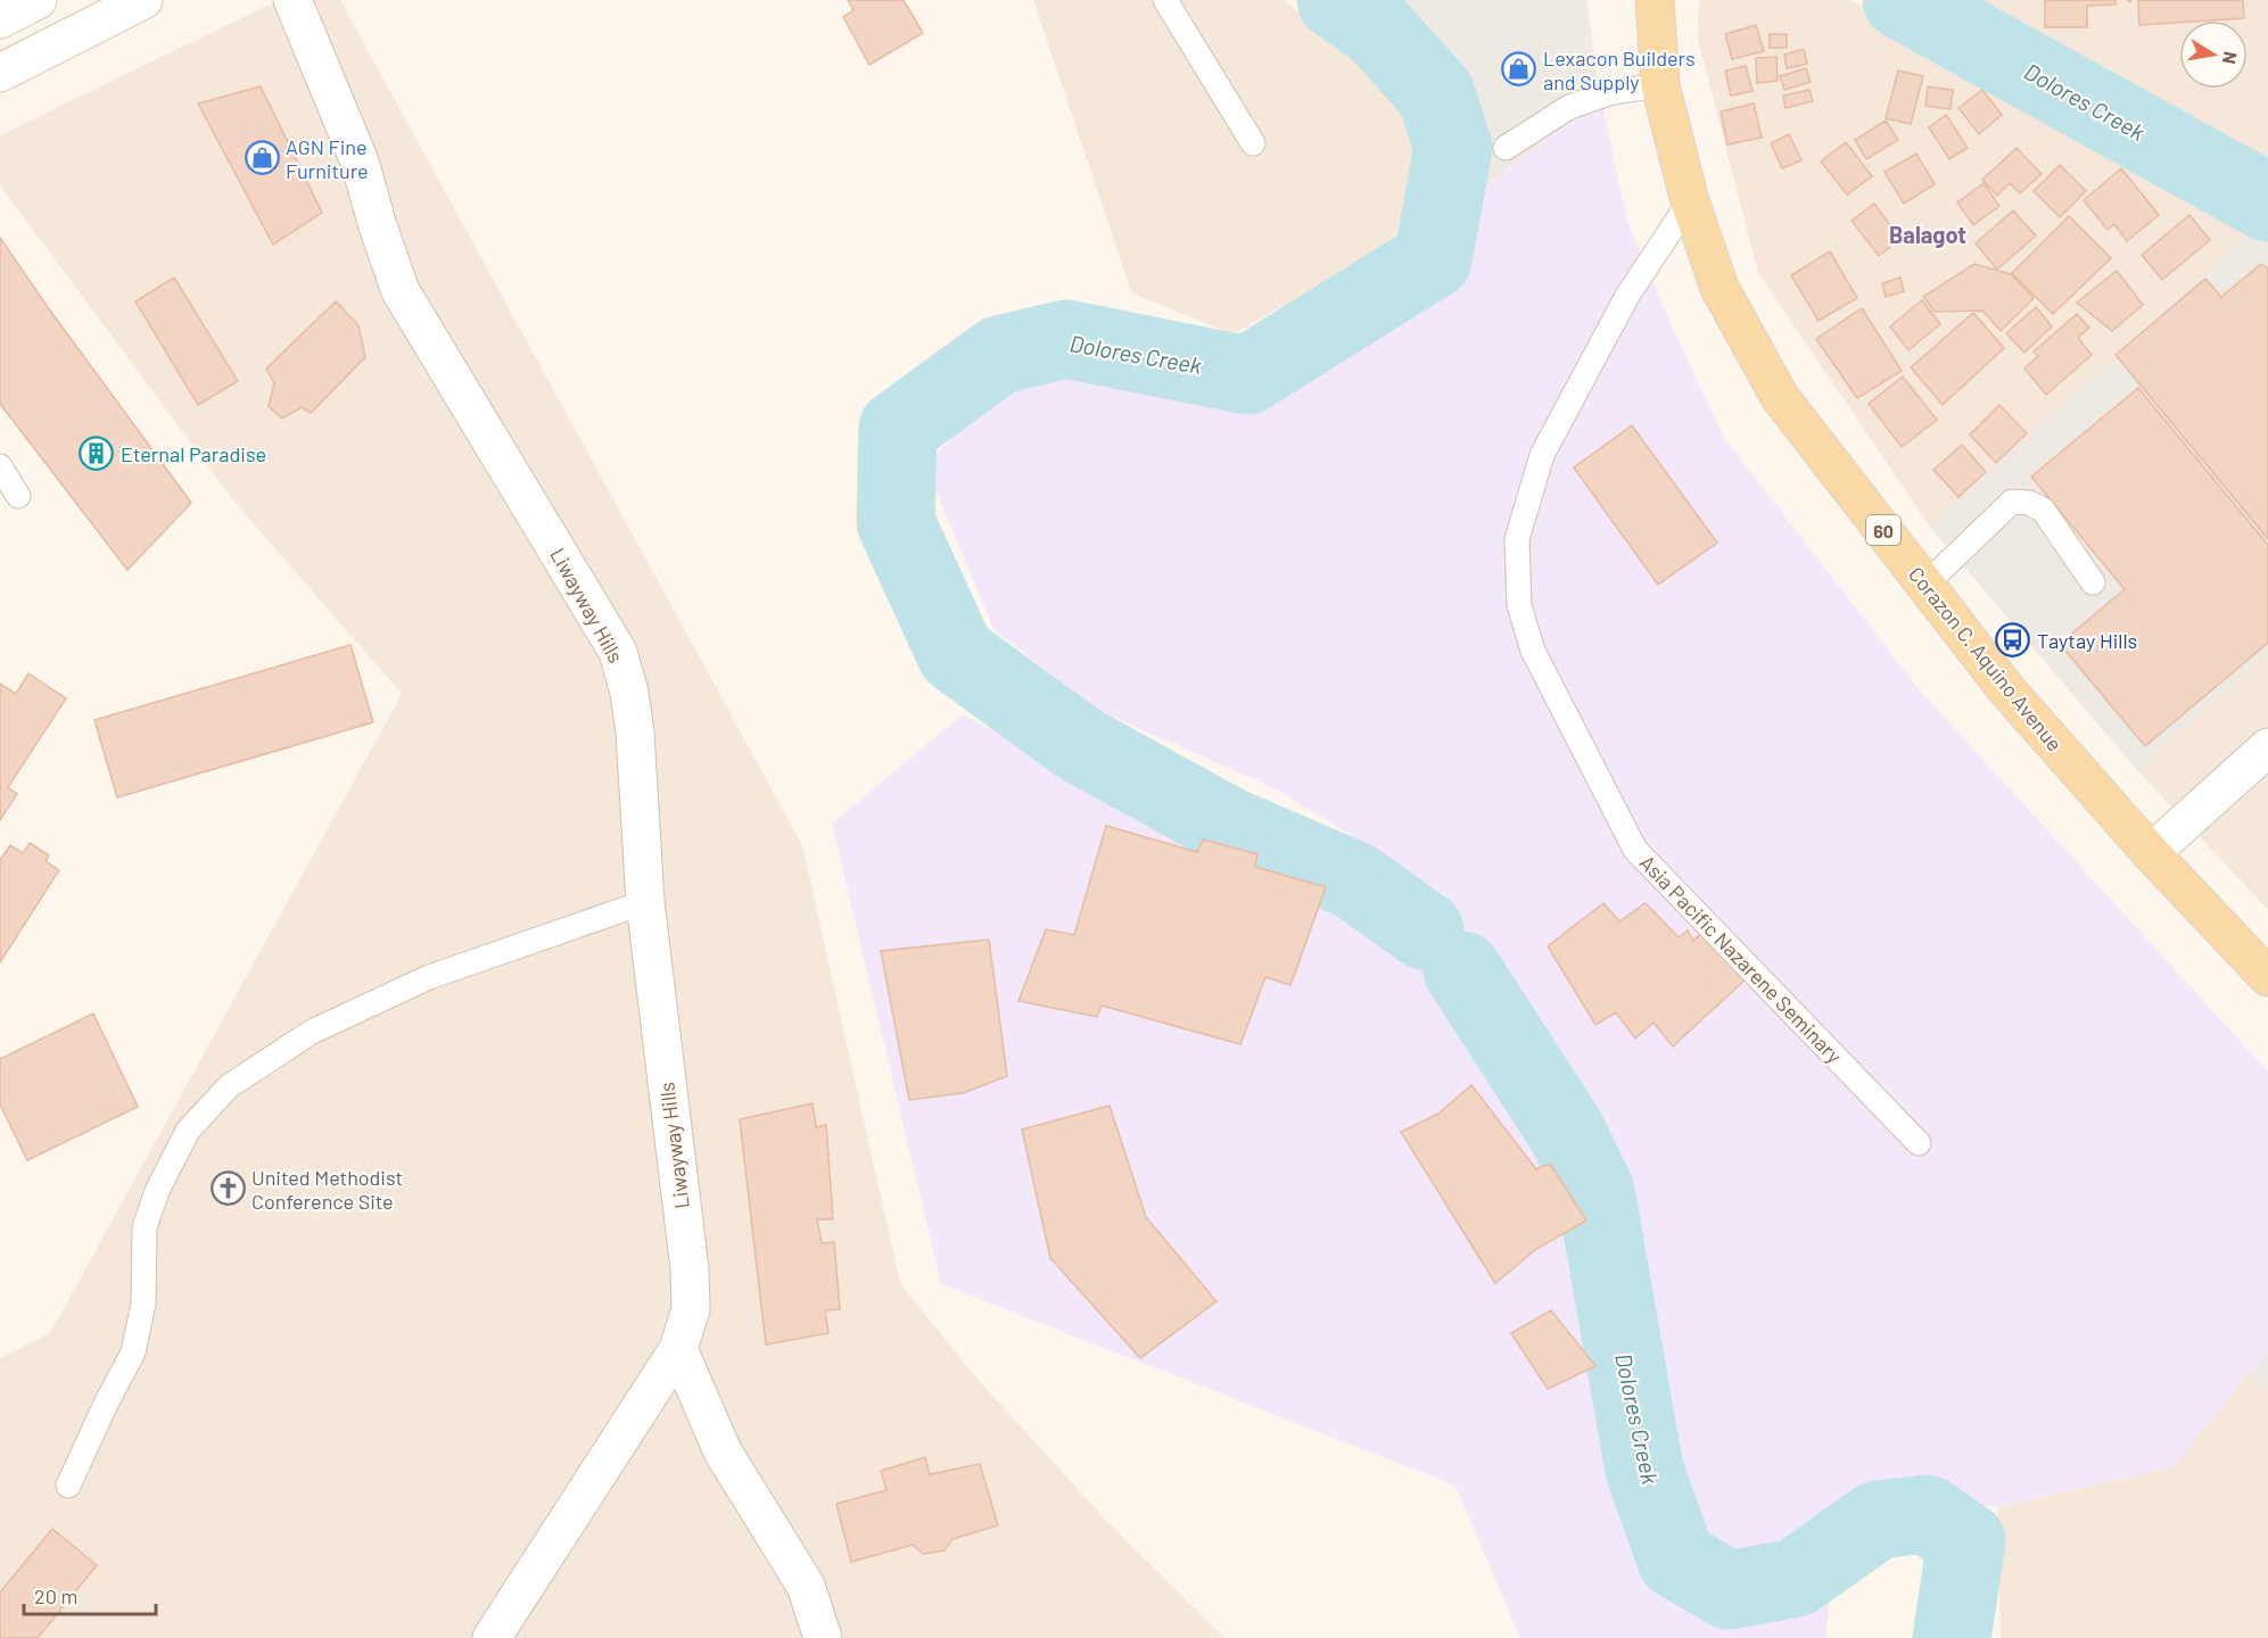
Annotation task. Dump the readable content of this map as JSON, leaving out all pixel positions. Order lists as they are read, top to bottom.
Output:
{
  "streets": {
    "main road": ["60", "Corazon C. Aquino Avenue"],
    "street": ["Liwayway Hills"],
    "lane": ["Asia Pacific Nazarene Seminary"]
  },
  "crossings": [
    ["Corazon C. Aquino Avenue", "Asia Pacific Nazarene Seminary"]
  ],
  "districts": ["Balagot"],
  "water": ["Dolores Creek"],
  "places": {
    "shop": ["Lexacon Builders and Supply", "AGN Fine Furniture"],
    "building": ["Eternal Paradise"],
    "bus stop": ["Taytay Hills"],
    "church": ["United Methodist Conference Site"]
  },
  "scale_bar": "20 m",
  "north": "right"
}
